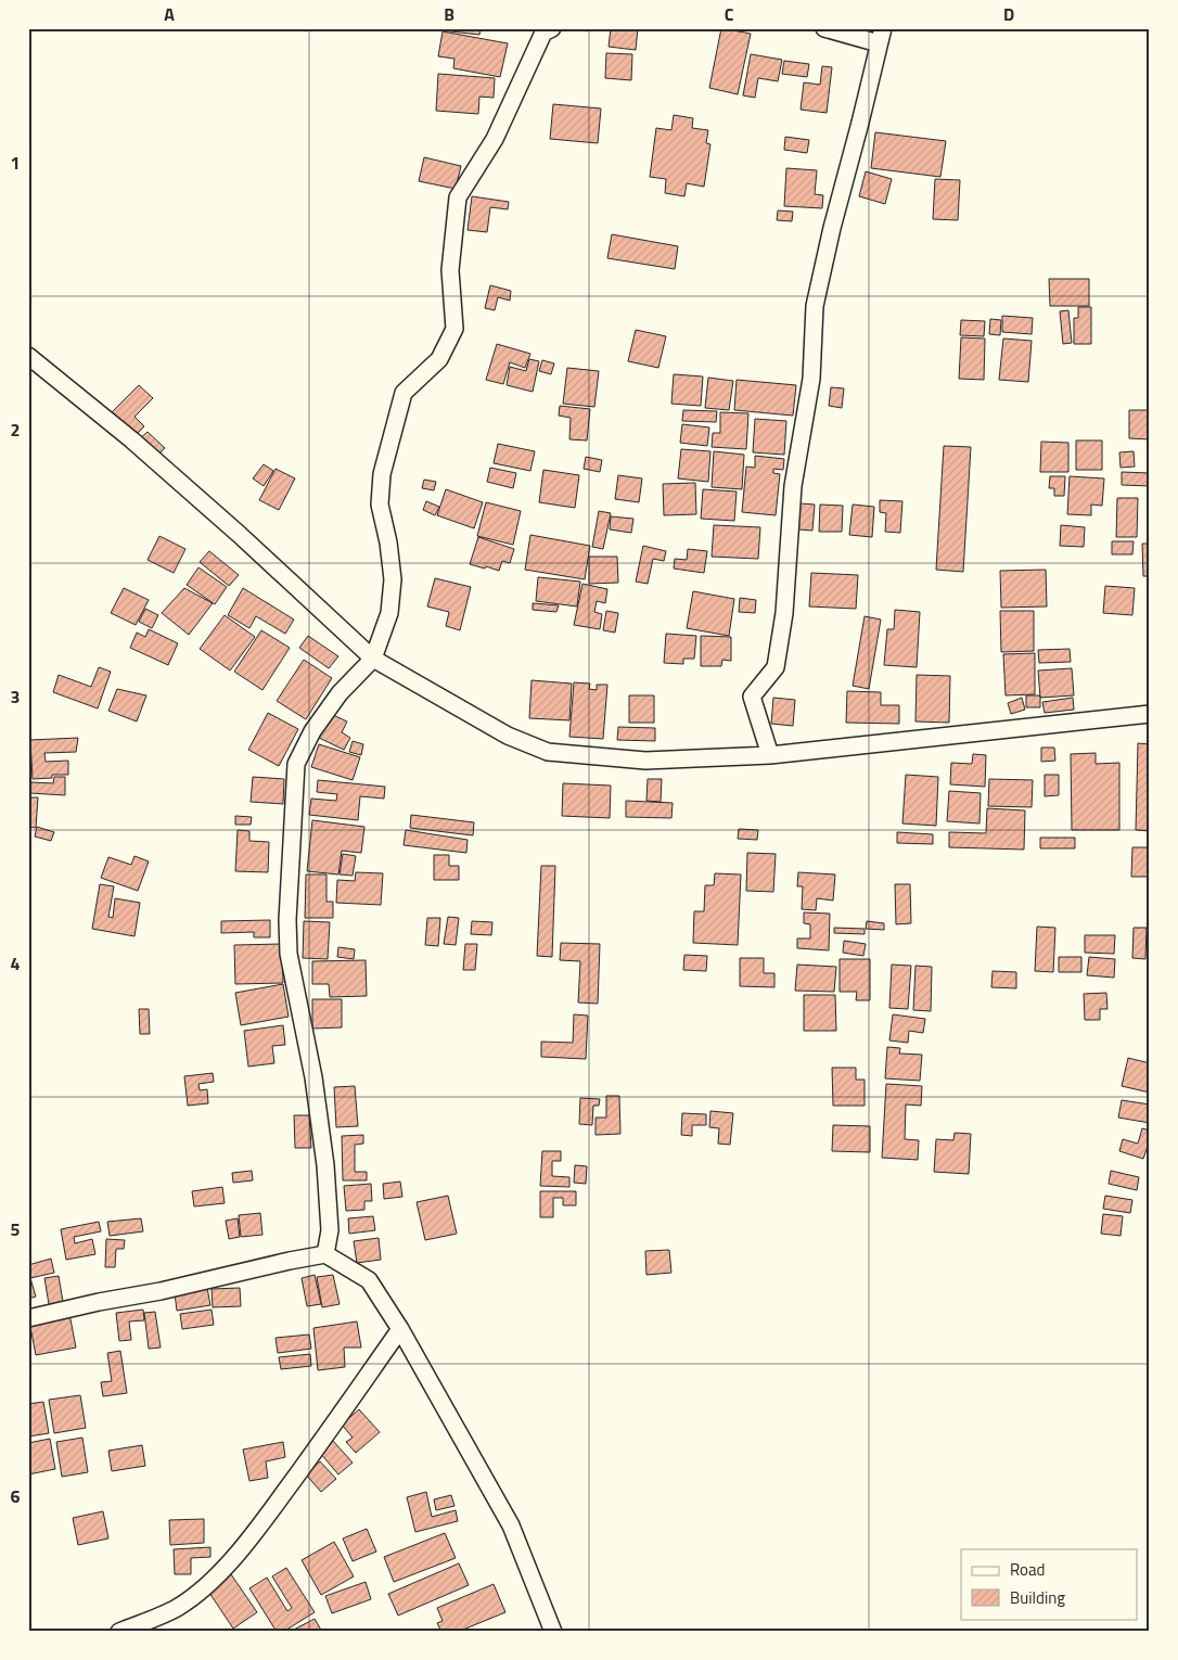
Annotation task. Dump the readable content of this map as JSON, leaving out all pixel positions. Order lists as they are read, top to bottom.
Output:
{
  "legend": ["Road", "Building"],
  "grid": {
    "columns": [
      "A",
      "B",
      "C",
      "D"
    ],
    "rows": [
      "1",
      "2",
      "3",
      "4",
      "5",
      "6"
    ]
  }
}
